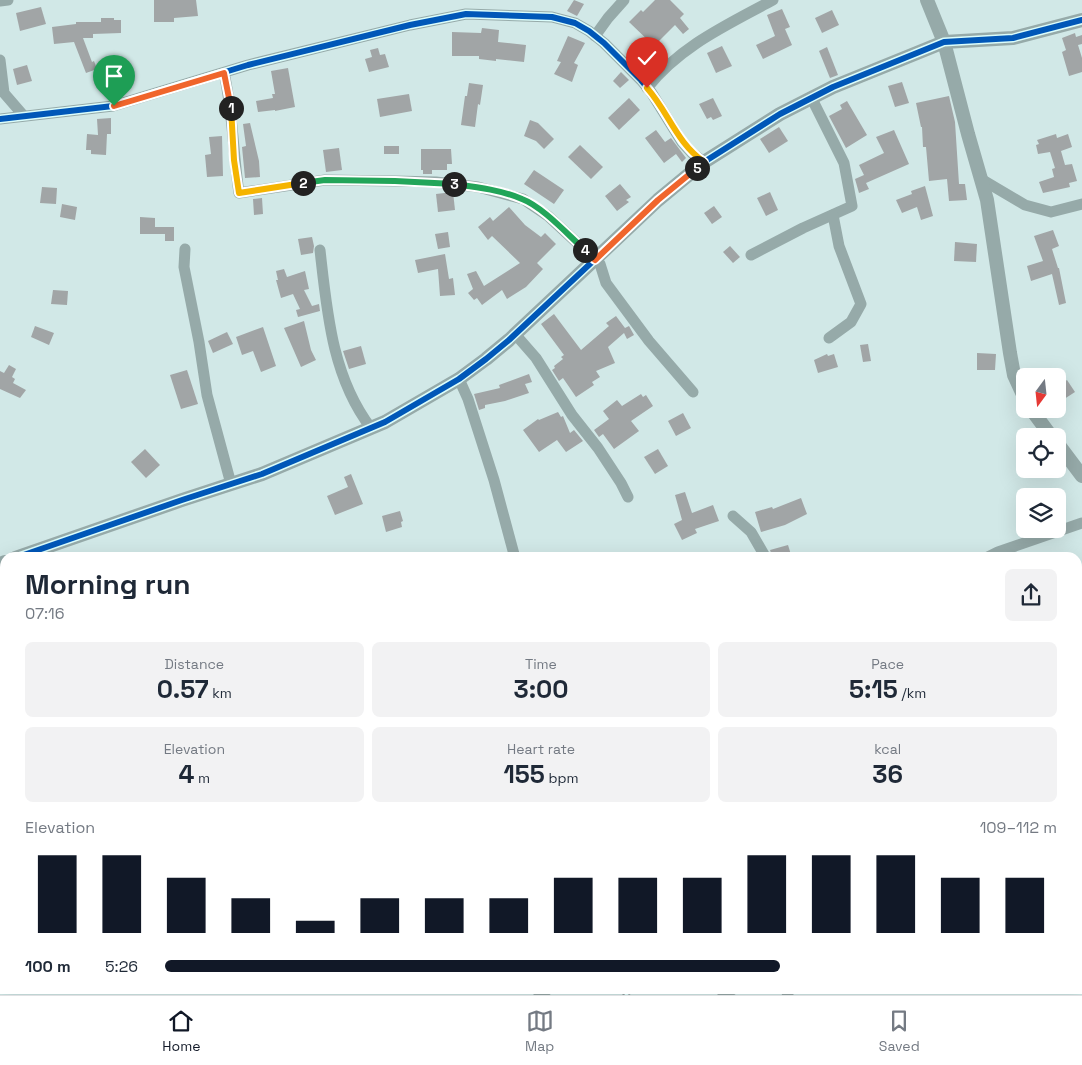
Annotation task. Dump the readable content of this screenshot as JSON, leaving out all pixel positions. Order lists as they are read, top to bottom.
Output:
{
  "north": "bottom",
  "page": {
    "pins": [
      "1",
      "5",
      "2",
      "3",
      "4"
    ],
    "heading": ["Morning run", "07:16"],
    "stats": [
      ["Distance", "0.57 km"],
      ["Time", "3:00"],
      ["Pace", "5:15 /km"],
      ["Elevation", "4 m"],
      ["Heart rate", "155 bpm"],
      ["kcal", "36"]
    ],
    "chart": ["Elevation", "109–112 m"],
    "list": [
      {
        "name": "100 m",
        "note": "5:26"
      }
    ],
    "tabs": ["Home", "Map", "Saved"]
  }
}
